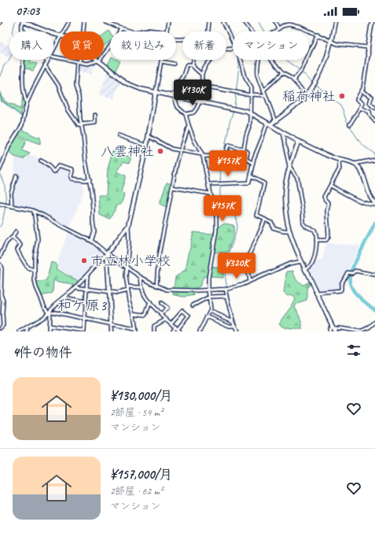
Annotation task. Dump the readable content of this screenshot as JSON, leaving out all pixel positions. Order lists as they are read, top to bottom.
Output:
{
  "districts": ["和ケ原3"],
  "places": ["稲荷神社", "八雲神社", "市立林小学校"],
  "page": {
    "status": "07:03",
    "chip": [
      "購入",
      "賃貸",
      "絞り込み",
      "新着",
      "マンション"
    ],
    "price": [
      "¥130K",
      "¥157K",
      "¥157K",
      "¥320K"
    ],
    "heading": "4件の物件",
    "list": [
      {
        "name": "¥130,000/月",
        "note": "2部屋 · 54 m² · マンション"
      },
      {
        "name": "¥157,000/月",
        "note": "2部屋 · 62 m² · マンション"
      }
    ]
  }
}
